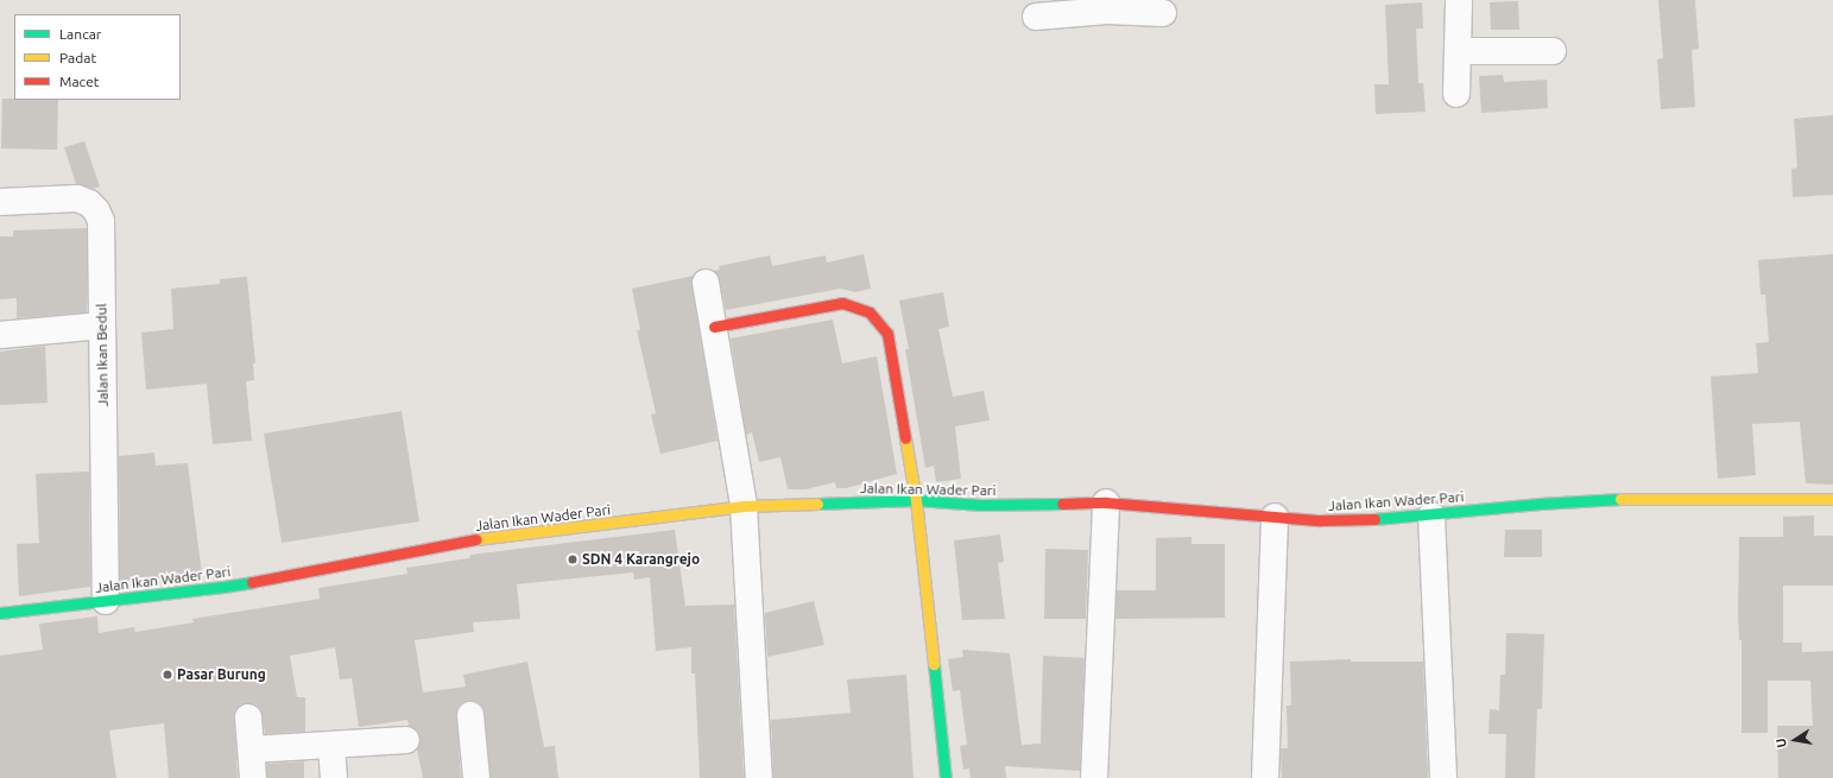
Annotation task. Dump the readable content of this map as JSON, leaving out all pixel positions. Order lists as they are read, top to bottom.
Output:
{
  "streets": {
    "street": ["Jalan Ikan Bedul", "Jalan Ikan Wader Pari"]
  },
  "crossings": [
    ["Jalan Ikan Bedul", "Jalan Ikan Wader Pari"]
  ],
  "places": ["SDN 4 Karangrejo", "Pasar Burung"],
  "legend": ["Lancar", "Padat", "Macet"],
  "north": "left"
}
